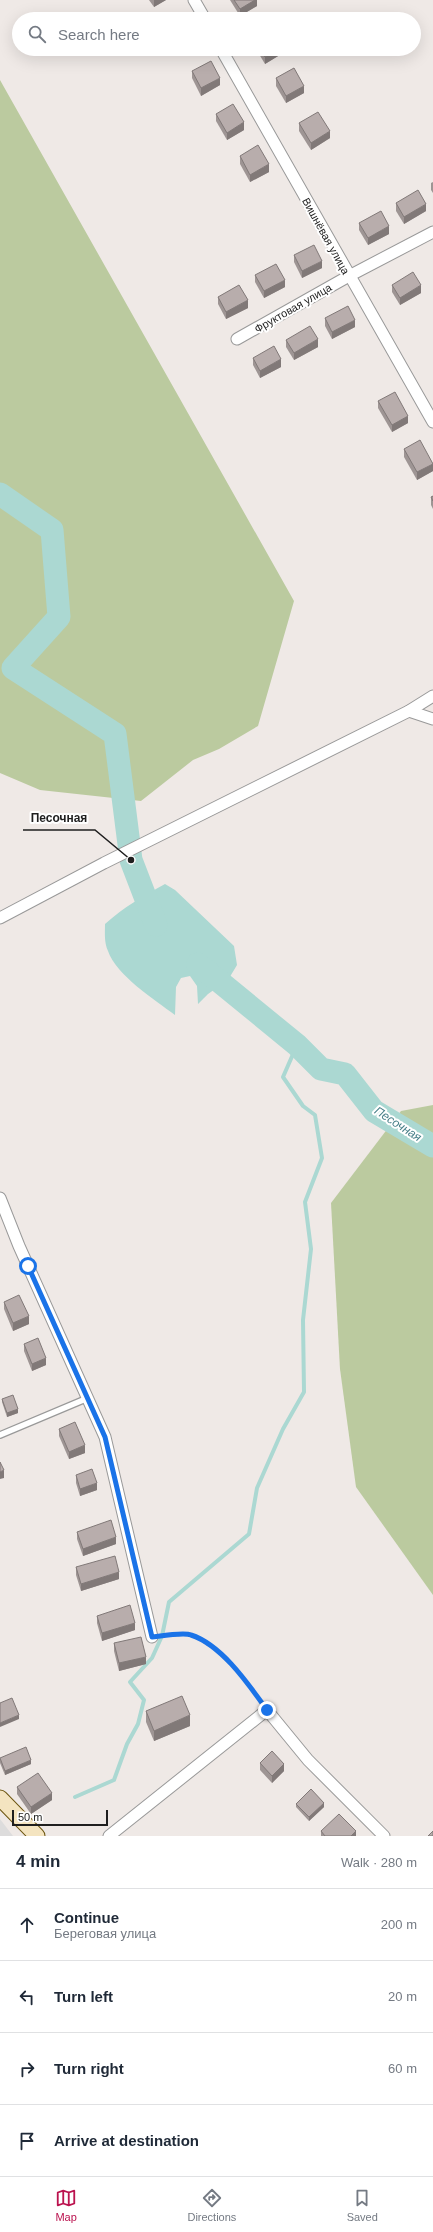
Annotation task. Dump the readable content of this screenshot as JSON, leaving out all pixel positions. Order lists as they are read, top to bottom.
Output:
{
  "streets": {
    "street": ["Вишнёвая улица", "Фруктовая улица"]
  },
  "crossings": [
    ["Вишнёвая улица", "Фруктовая улица"]
  ],
  "water": ["Песочная"],
  "places": ["Песочная"],
  "scale_bar": "50 m",
  "page": {
    "search": "Search here",
    "scale": "50 m",
    "heading": ["4 min", "Walk · 280 m"],
    "list": [
      ["Continue", "Береговая улица", "200 m"],
      ["Turn left", "20 m"],
      ["Turn right", "60 m"],
      "Arrive at destination"
    ],
    "nav": ["Map", "Directions", "Saved"]
  }
}
